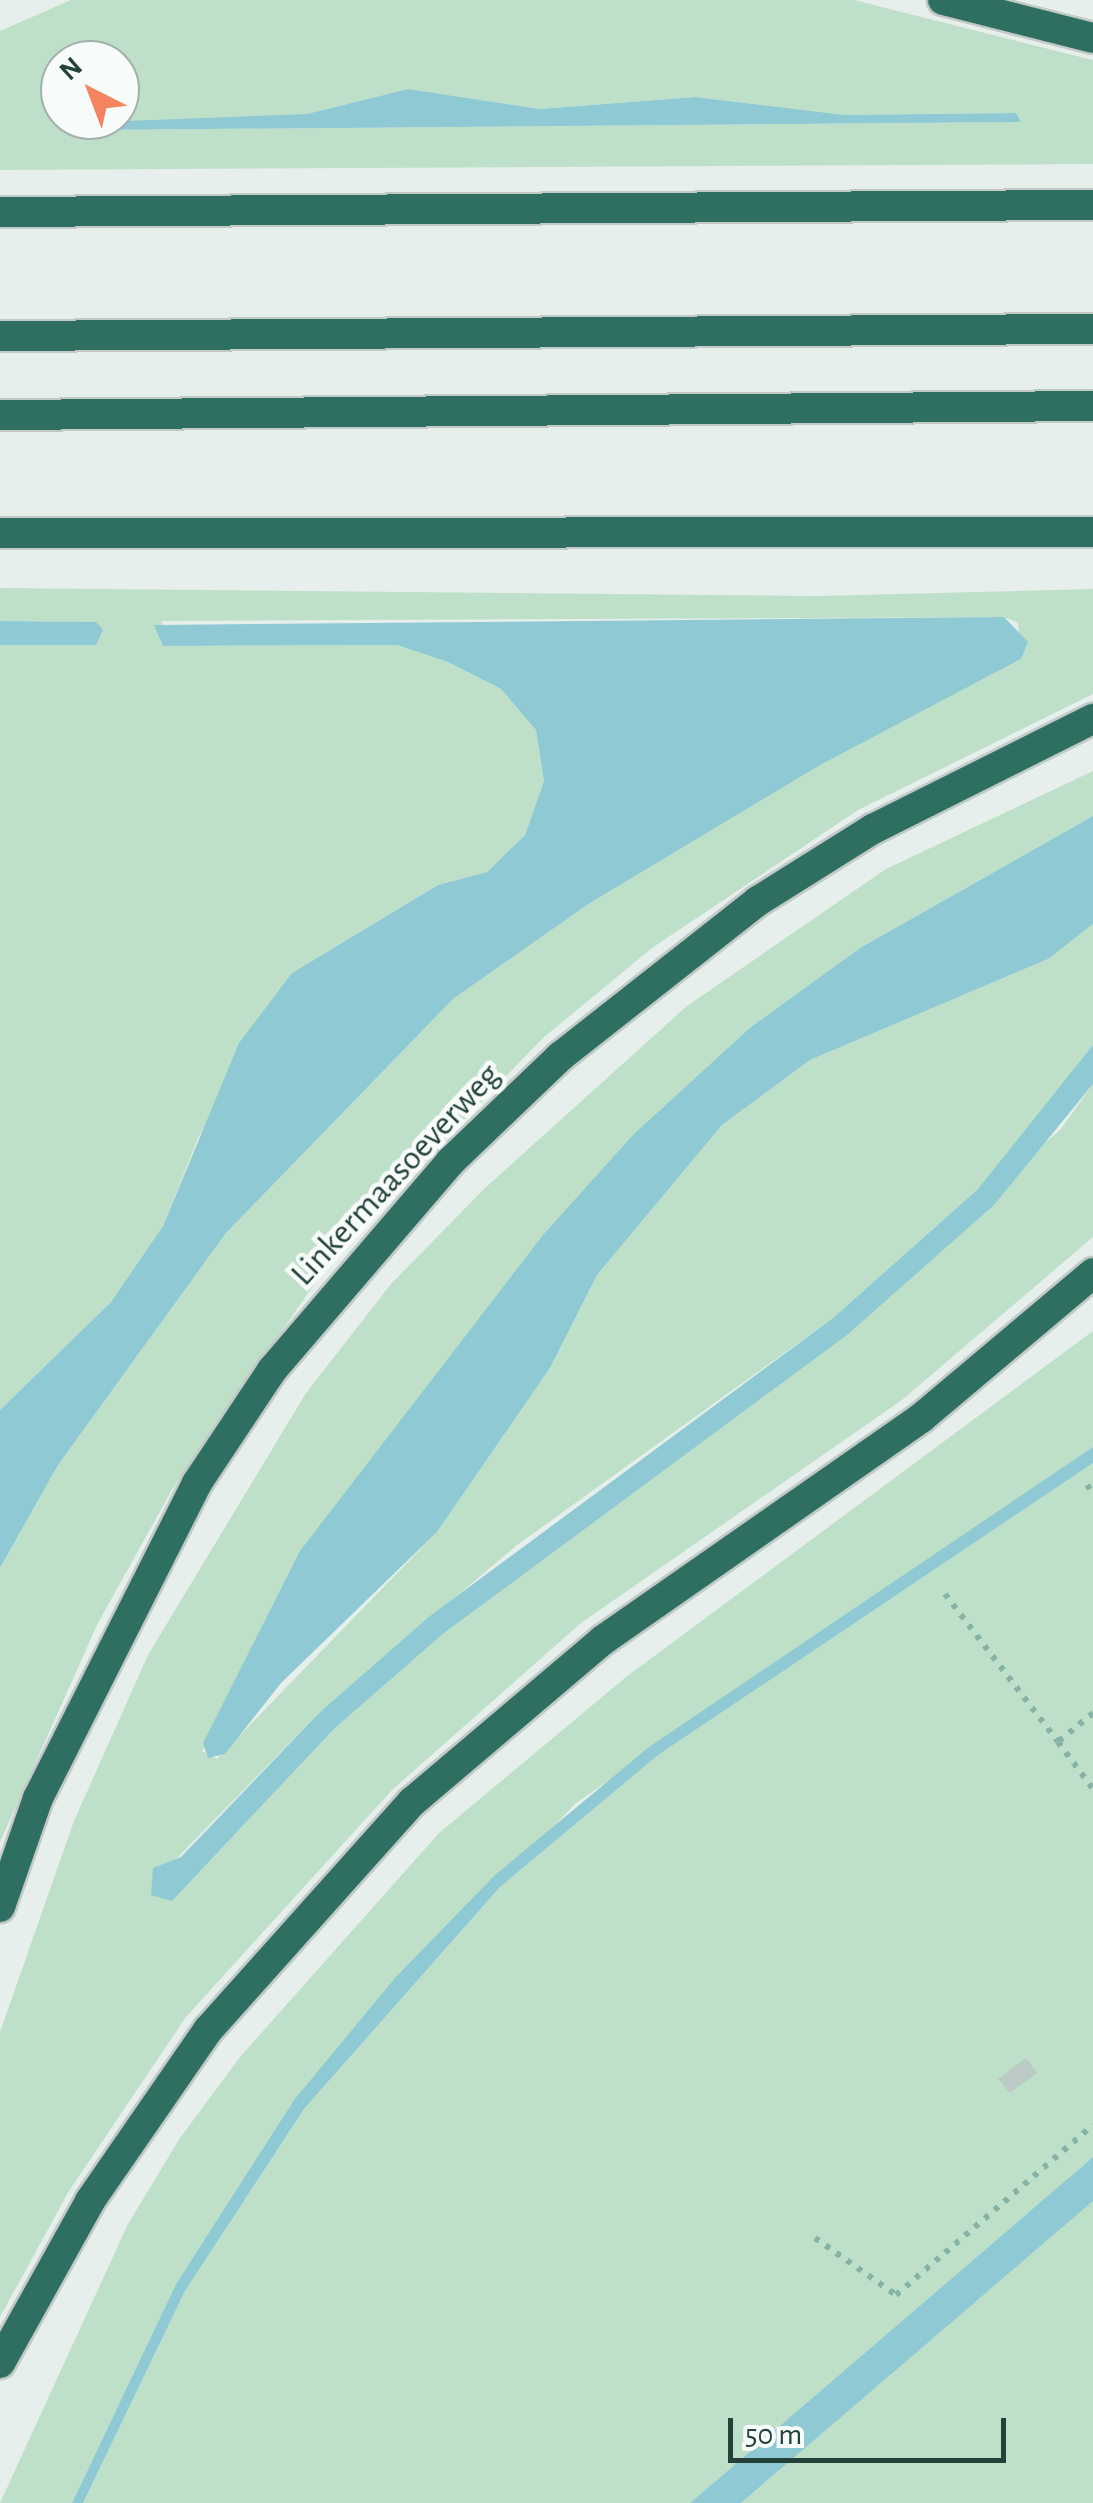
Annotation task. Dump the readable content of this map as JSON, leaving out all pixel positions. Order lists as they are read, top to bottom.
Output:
{
  "streets": {
    "highway": ["Linkermaasoeverweg"]
  },
  "scale_bar": "50 m",
  "north": "top left"
}
